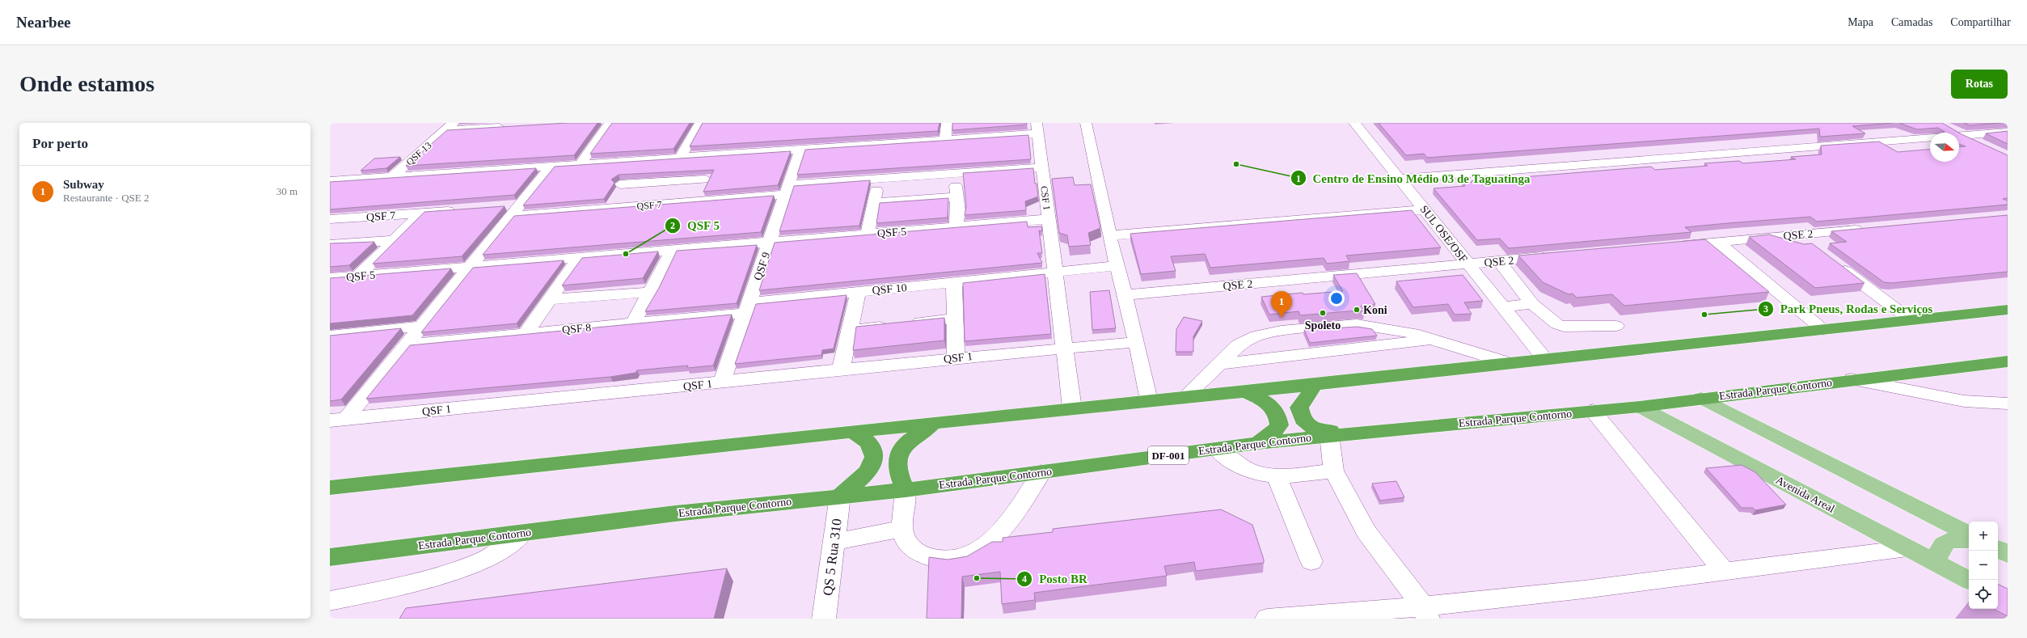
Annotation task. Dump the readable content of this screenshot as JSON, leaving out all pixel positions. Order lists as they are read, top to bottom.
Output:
{
  "streets": {
    "highway": ["Estrada Parque Contorno", "DF-001"],
    "main road": ["Avenida Areal"],
    "street": [
      "QSF 13",
      "CSF 1",
      "QSF 7",
      "QSF 5",
      "SUL OSE/OSF",
      "QSE 2",
      "QSF 9",
      "QSF 10",
      "QSF 8",
      "QSF 1",
      "QS 5 Rua 310"
    ]
  },
  "crossings": [
    ["CSF 1", "QSF 5"],
    ["CSF 1", "QSF 10"],
    ["CSF 1", "QSF 1"],
    ["QSF 7", "QSF 5"],
    ["QSF 7", "QSF 9"],
    ["QSF 5", "QSF 9"],
    ["SUL OSE/OSF", "QSE 2"],
    ["QSF 9", "QSF 10"],
    ["QSF 9", "QSF 8"],
    ["QSF 9", "QSF 1"],
    ["QSF 10", "QSF 8"],
    ["Estrada Parque Contorno", "Avenida Areal"],
    ["Estrada Parque Contorno", "QS 5 Rua 310"]
  ],
  "places": [
    "Centro de Ensino Médio 03 de Taguatinga",
    "QSF 5",
    "Koni",
    "Spoleto",
    "Park Pneus, Rodas e Serviços",
    "Posto BR"
  ],
  "north": "right",
  "page": {
    "header": "Nearbee",
    "nav": ["Mapa", "Camadas", "Compartilhar"],
    "buttons": "Rotas",
    "title": "Onde estamos",
    "heading": "Por perto",
    "list": [
      {
        "mark": "1",
        "name": "Subway",
        "note": "Restaurante · QSE 2",
        "value": "30 m"
      }
    ],
    "pins": "1",
    "map_buttons": ["+", "−"]
  }
}
